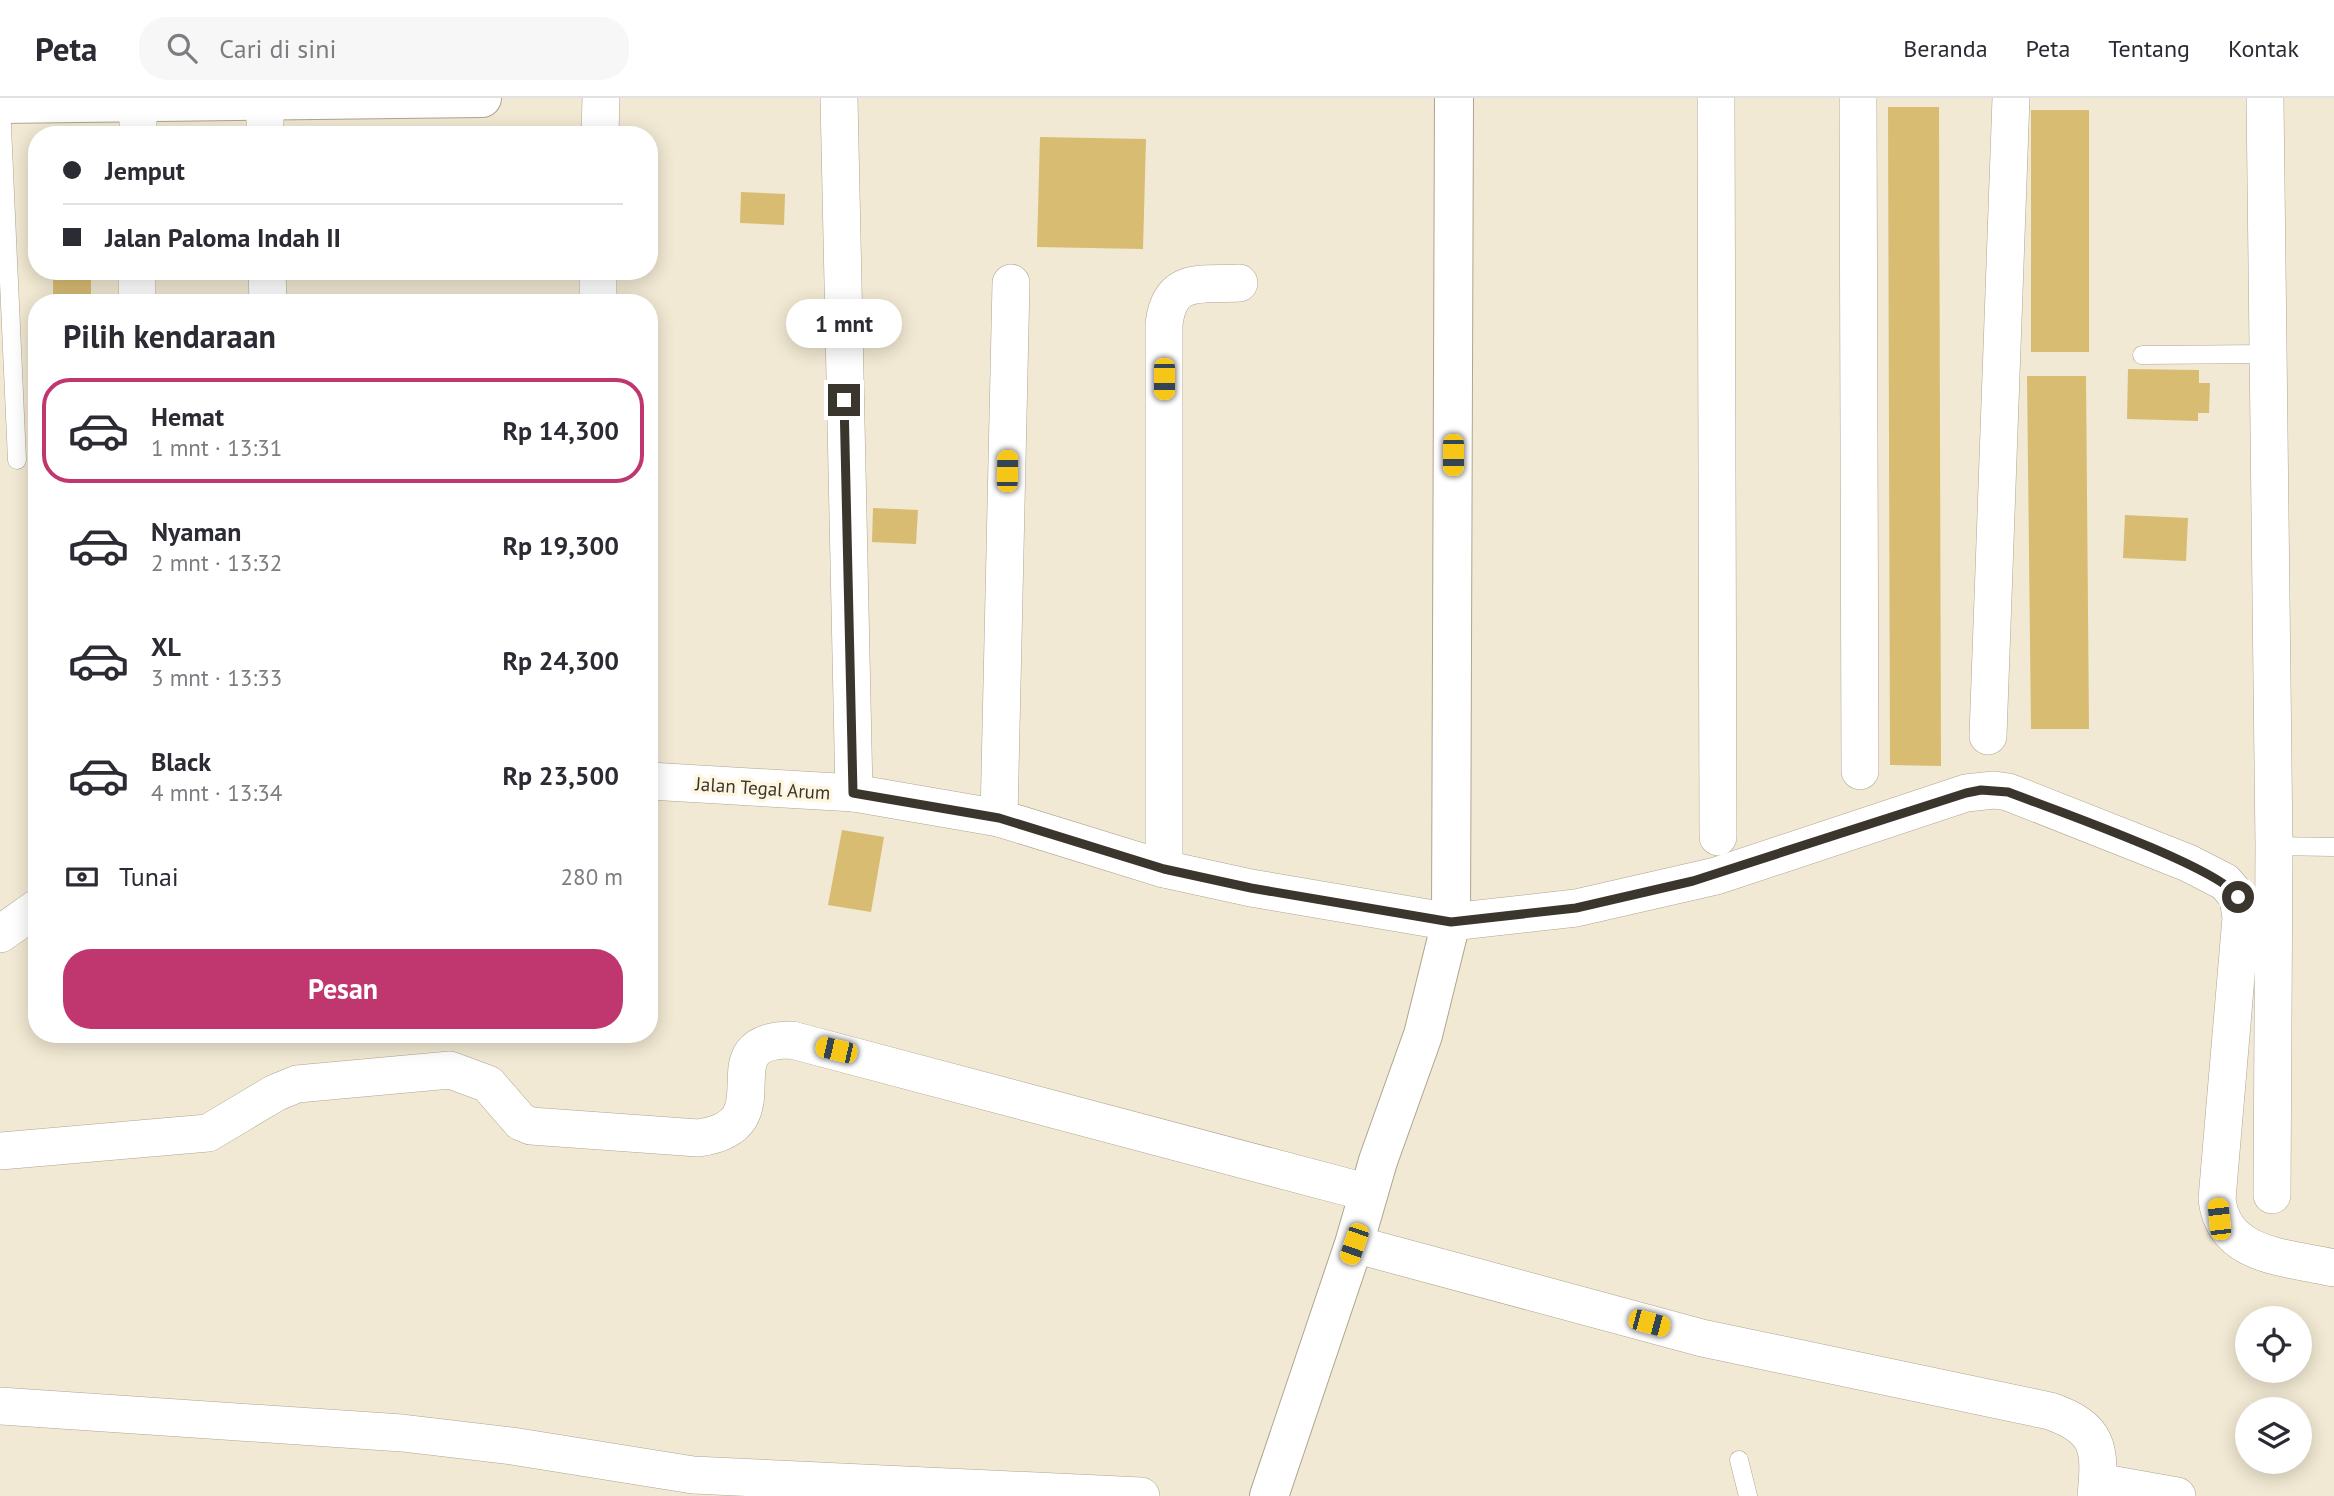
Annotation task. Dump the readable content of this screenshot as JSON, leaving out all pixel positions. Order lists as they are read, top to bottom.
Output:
{
  "streets": {
    "street": ["Jalan Tegal Arum"]
  },
  "page": {
    "header": "Peta",
    "search": "Cari di sini",
    "nav": [
      "Beranda",
      "Peta",
      "Tentang",
      "Kontak"
    ],
    "banner": ["Jemput", "Jalan Paloma Indah II"],
    "heading": "Pilih kendaraan",
    "bubble": "1 mnt",
    "list": [
      {
        "name": "Hemat",
        "note": "1 mnt · 13:31",
        "value": "Rp 14,300"
      },
      {
        "name": "Nyaman",
        "note": "2 mnt · 13:32",
        "value": "Rp 19,300"
      },
      {
        "name": "XL",
        "note": "3 mnt · 13:33",
        "value": "Rp 24,300"
      },
      {
        "name": "Black",
        "note": "4 mnt · 13:34",
        "value": "Rp 23,500"
      }
    ],
    "pay": ["Tunai", "280 m"],
    "buttons": "Pesan"
  }
}
